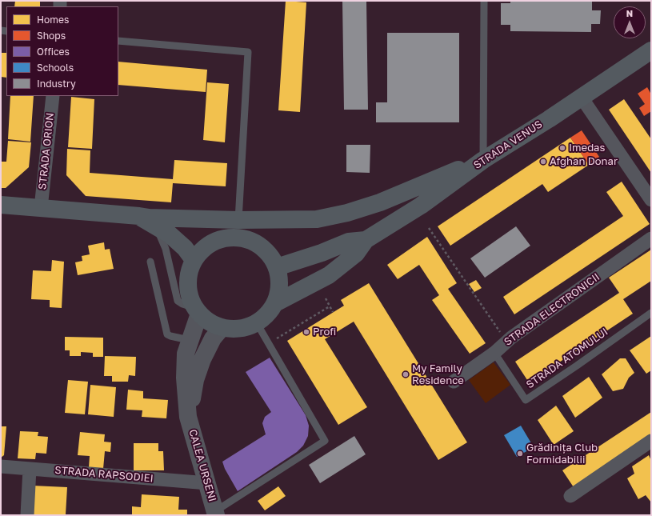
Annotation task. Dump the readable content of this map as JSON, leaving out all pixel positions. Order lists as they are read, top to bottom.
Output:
{
  "streets": {
    "main road": ["STRADA VENUS"],
    "street": [
      "STRADA ORION",
      "STRADA ELECTRONICII",
      "CALEA URSENI",
      "STRADA RAPSODIEI"
    ],
    "lane": ["STRADA ATOMULUI"]
  },
  "crossings": [
    ["STRADA VENUS", "CALEA URSENI"],
    ["STRADA ELECTRONICII", "STRADA ATOMULUI"],
    ["CALEA URSENI", "STRADA RAPSODIEI"]
  ],
  "places": [
    "Imedas",
    "Afghan Donar",
    "Profi",
    "My Family Residence",
    "Grădinița Club Formidabilii"
  ],
  "legend": [
    "Homes",
    "Shops",
    "Offices",
    "Schools",
    "Industry"
  ],
  "north": "top"
}
